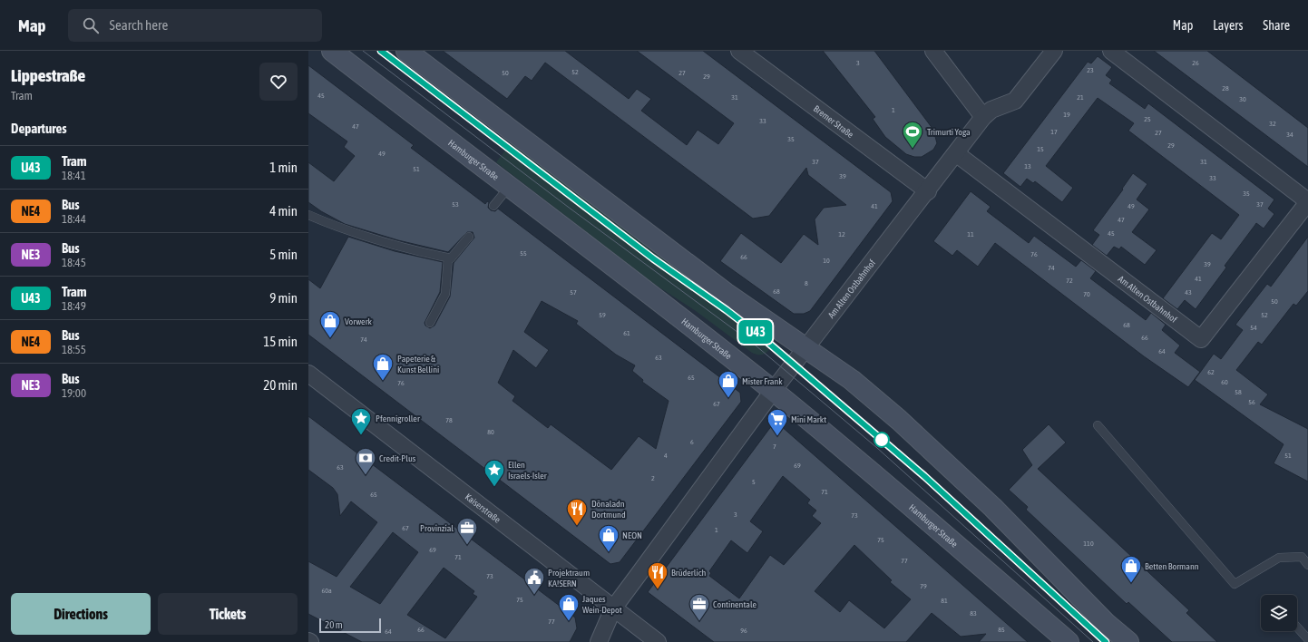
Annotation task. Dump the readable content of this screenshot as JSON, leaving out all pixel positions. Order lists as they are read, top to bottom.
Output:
{
  "streets": {
    "main road": ["Hamburger Straße"],
    "street": ["Bremer Straße", "Am Alten Ostbahnhof", "Kaiserstraße"]
  },
  "crossings": [
    ["Bremer Straße", "Am Alten Ostbahnhof"],
    ["Hamburger Straße", "Am Alten Ostbahnhof"],
    ["Am Alten Ostbahnhof", "Kaiserstraße"]
  ],
  "places": {
    "sports": ["Trimurti Yoga"],
    "shop": [
      "Vorwerk",
      "Papeterie & Kunst Bellini",
      "Mister Frank",
      "NEON",
      "Betten Bormann",
      "Jaques Wein-Depot"
    ],
    "place": ["Pfennigroller", "Ellen Israels-Isler"],
    "supermarket": ["Mini Markt"],
    "bank": ["Credit-Plus"],
    "restaurant": ["Dönaladn Dortmund", "Brüderlich"],
    "office": ["Provinzial", "Continentale"],
    "public building": ["Projektraum KA!SERN"]
  },
  "lines": ["tram line U43"],
  "house_numbers": [
    "3",
    "26",
    "23",
    "52",
    "50",
    "27",
    "29",
    "28",
    "45",
    "31",
    "21",
    "30",
    "1",
    "19",
    "25",
    "33",
    "32",
    "47",
    "17",
    "27",
    "34",
    "35",
    "29",
    "15",
    "49",
    "37",
    "31",
    "13",
    "51",
    "39",
    "33",
    "35",
    "53",
    "37",
    "41",
    "49",
    "47",
    "45",
    "12",
    "11",
    "55",
    "76",
    "66",
    "10",
    "39",
    "74",
    "41",
    "72",
    "8",
    "68",
    "57",
    "43",
    "70",
    "50",
    "59",
    "52",
    "68",
    "54",
    "61",
    "66",
    "74",
    "64",
    "63",
    "62",
    "65",
    "60",
    "76",
    "58",
    "56",
    "67",
    "78",
    "80",
    "6",
    "7",
    "4",
    "51",
    "69",
    "63",
    "2",
    "5",
    "71",
    "65",
    "3",
    "73",
    "67",
    "1",
    "75",
    "110",
    "69",
    "71",
    "77",
    "73",
    "79",
    "60a",
    "75",
    "81",
    "83",
    "77",
    "66",
    "85",
    "96",
    "64"
  ],
  "scale_bar": "20 m",
  "page": {
    "header": "Map",
    "search": "Search here",
    "nav": ["Map", "Layers", "Share"],
    "heading": [
      ["Lippestraße", "Tram"],
      "Departures"
    ],
    "on_map": "U43",
    "list": [
      {
        "mark": "U43",
        "name": "Tram",
        "note": "18:41",
        "value": "1 min"
      },
      {
        "mark": "NE4",
        "name": "Bus",
        "note": "18:44",
        "value": "4 min"
      },
      {
        "mark": "NE3",
        "name": "Bus",
        "note": "18:45",
        "value": "5 min"
      },
      {
        "mark": "U43",
        "name": "Tram",
        "note": "18:49",
        "value": "9 min"
      },
      {
        "mark": "NE4",
        "name": "Bus",
        "note": "18:55",
        "value": "15 min"
      },
      {
        "mark": "NE3",
        "name": "Bus",
        "note": "19:00",
        "value": "20 min"
      }
    ],
    "buttons": ["Directions", "Tickets"],
    "scale": "20 m"
  }
}
